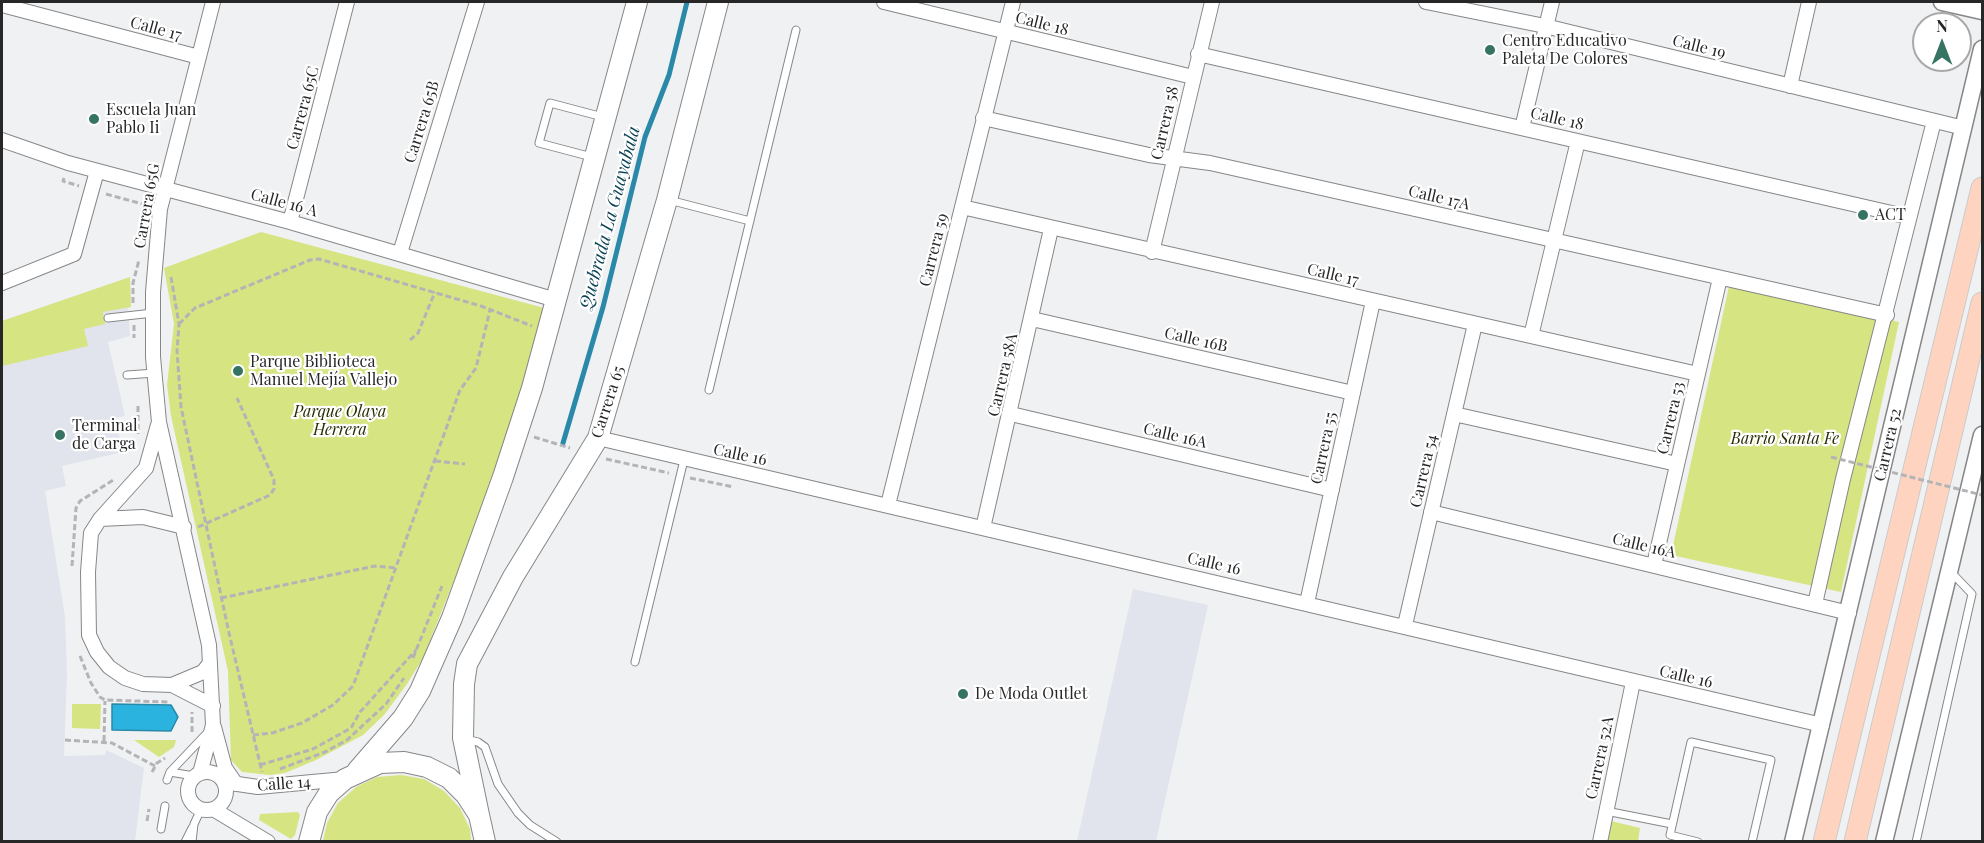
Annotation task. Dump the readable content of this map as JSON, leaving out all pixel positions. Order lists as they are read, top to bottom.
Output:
{
  "streets": {
    "main road": ["Carrera 65", "Carrera 52"],
    "street": [
      "Calle 18",
      "Calle 17",
      "Calle 19",
      "Carrera 65C",
      "Carrera 65B",
      "Carrera 58",
      "Calle 17A",
      "Calle 16 A",
      "Carrera 65G",
      "Carrera 59",
      "Calle 16B",
      "Carrera 58A",
      "Carrera 53",
      "Calle 16A",
      "Carrera 55",
      "Calle 16",
      "Carrera 54",
      "Carrera 52A",
      "Calle 14"
    ]
  },
  "crossings": [
    ["Calle 18", "Carrera 58"],
    ["Calle 18", "Carrera 59"],
    ["Calle 18", "Carrera 52"],
    ["Calle 17", "Carrera 58"],
    ["Calle 17", "Carrera 65G"],
    ["Calle 17", "Carrera 59"],
    ["Calle 17", "Carrera 58A"],
    ["Calle 17", "Carrera 53"],
    ["Calle 17", "Carrera 55"],
    ["Calle 17", "Carrera 54"],
    ["Calle 19", "Carrera 52"],
    ["Carrera 65C", "Calle 16 A"],
    ["Carrera 65B", "Calle 16 A"],
    ["Carrera 58", "Calle 17A"],
    ["Calle 17A", "Carrera 59"],
    ["Calle 17A", "Carrera 53"],
    ["Calle 17A", "Carrera 52"],
    ["Calle 16 A", "Carrera 65G"],
    ["Carrera 65G", "Calle 14"],
    ["Carrera 59", "Calle 16"],
    ["Calle 16B", "Carrera 58A"],
    ["Calle 16B", "Carrera 55"],
    ["Carrera 58A", "Calle 16A"],
    ["Carrera 58A", "Calle 16"],
    ["Carrera 65", "Calle 16"],
    ["Carrera 53", "Calle 16A"],
    ["Calle 16A", "Carrera 52"],
    ["Calle 16A", "Carrera 55"],
    ["Calle 16A", "Carrera 54"],
    ["Carrera 52", "Calle 16"],
    ["Carrera 55", "Calle 16"],
    ["Calle 16", "Carrera 54"],
    ["Calle 16", "Carrera 52A"]
  ],
  "water": ["Quebrada La Guayabala"],
  "parks": ["Parque Olaya Herrera", "Barrio Santa Fe"],
  "places": [
    "Centro Educativo Paleta De Colores",
    "Escuela Juan Pablo Ii",
    "ACT",
    "Parque Biblioteca Manuel Mejía Vallejo",
    "Terminal de Carga",
    "De Moda Outlet"
  ],
  "north": "top"
}
